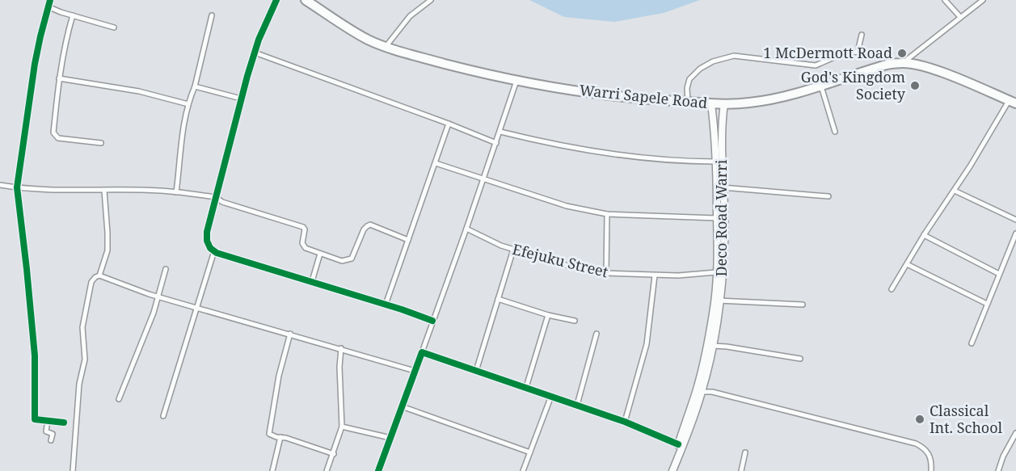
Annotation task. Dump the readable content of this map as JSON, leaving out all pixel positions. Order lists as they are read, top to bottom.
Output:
{
  "streets": {
    "highway": ["Warri Sapele Road"],
    "main road": ["Deco Road Warri"],
    "street": ["Efejuku Street"]
  },
  "crossings": [
    ["Warri Sapele Road", "Deco Road Warri"],
    ["Deco Road Warri", "Efejuku Street"]
  ],
  "places": ["1 McDermott Road", "God's Kingdom Society", "Classical Int. School"]
}
